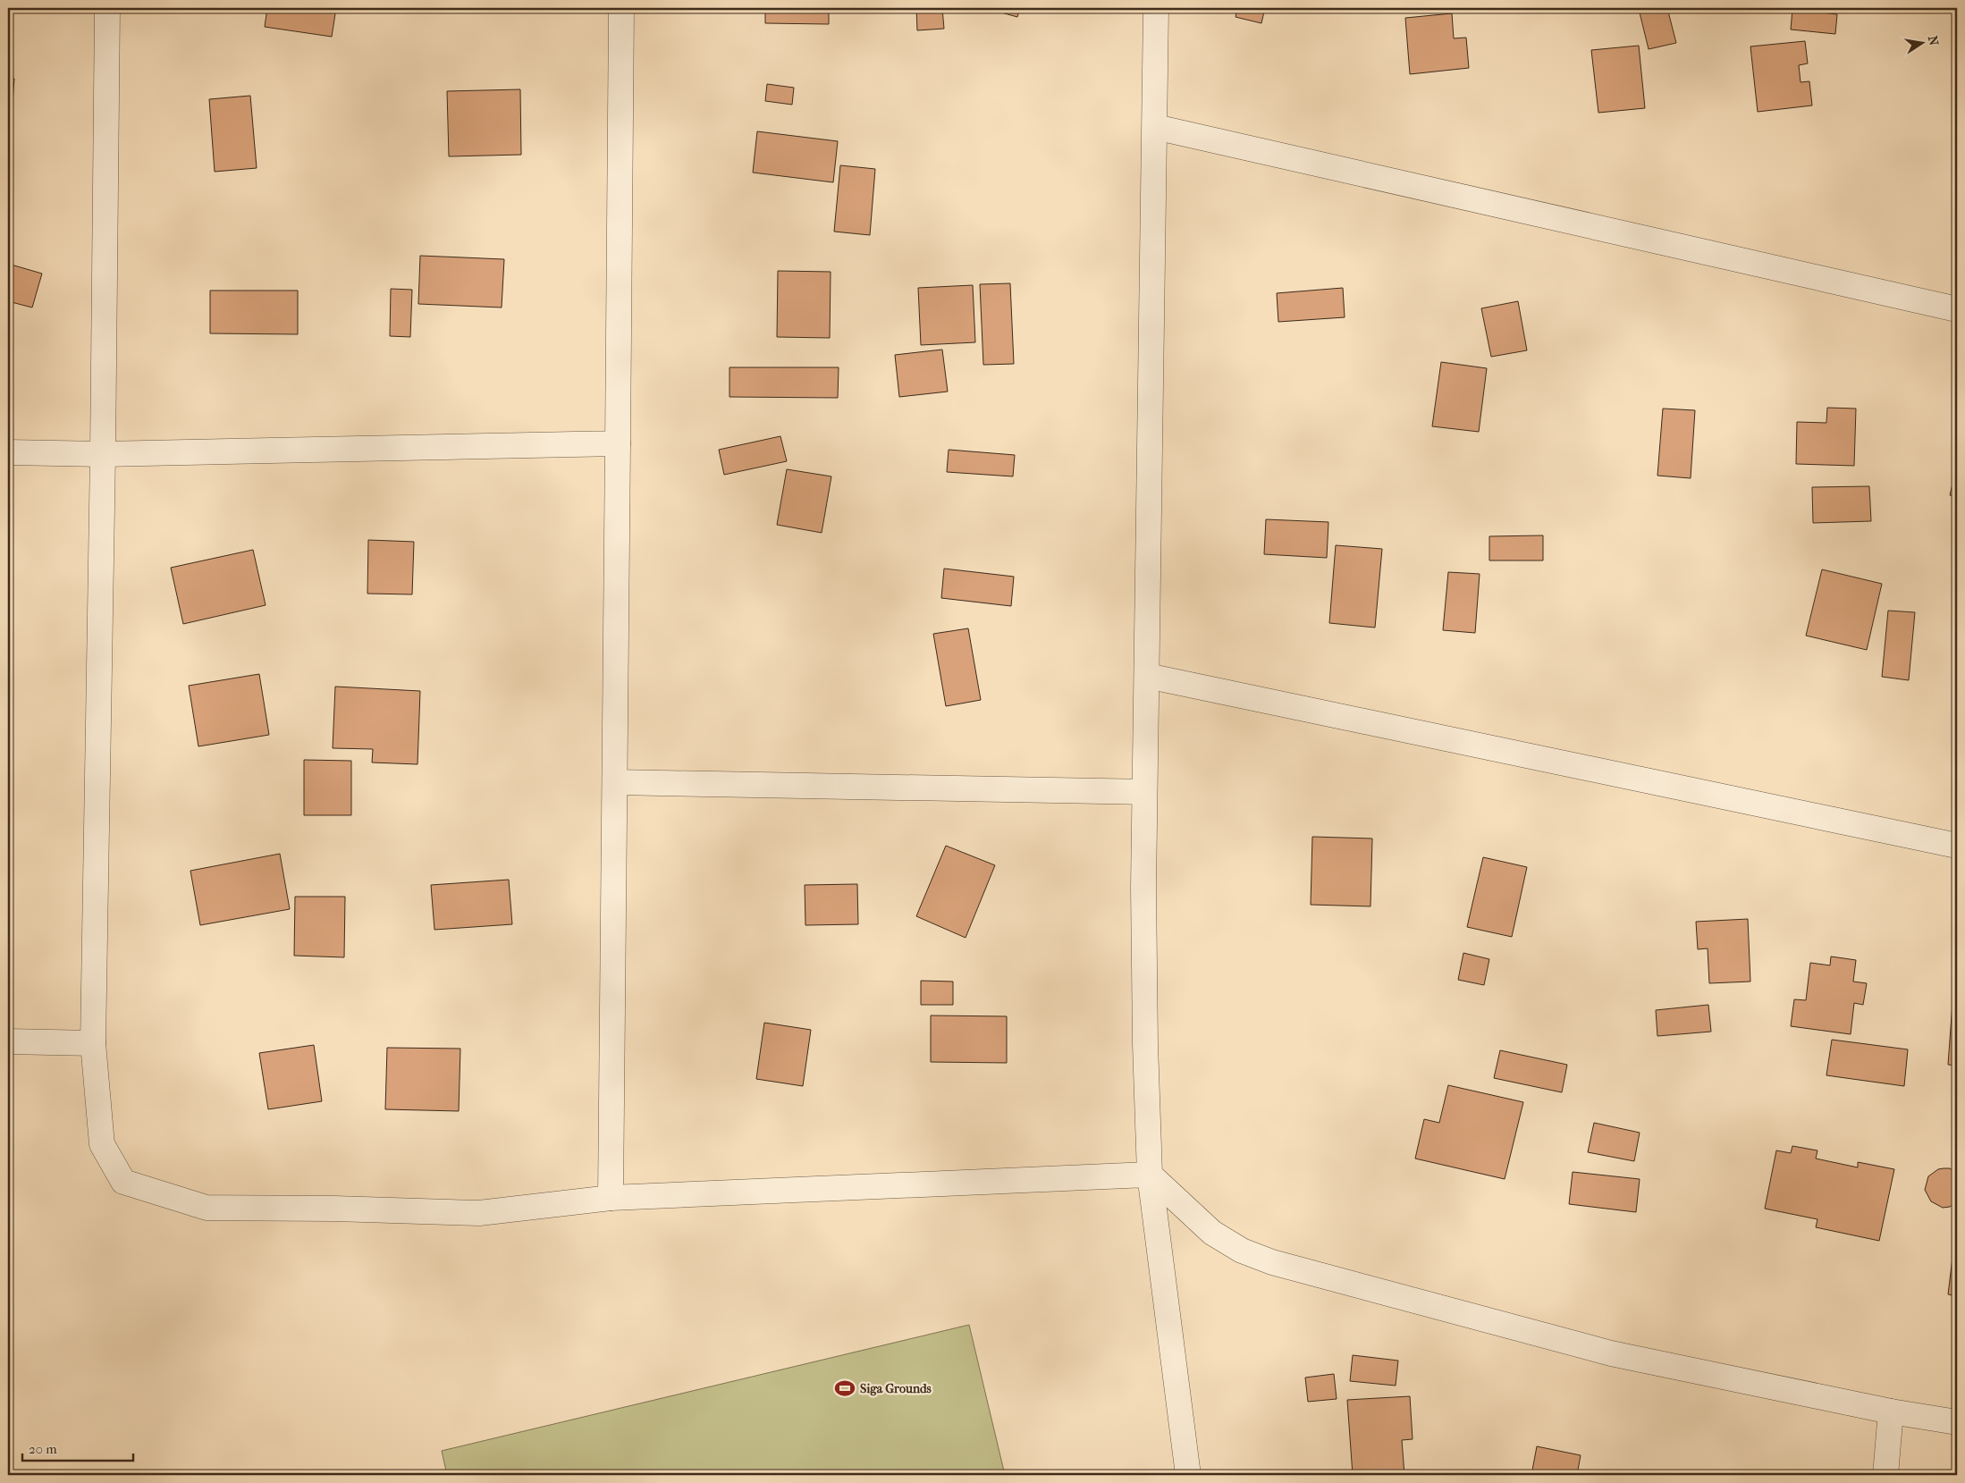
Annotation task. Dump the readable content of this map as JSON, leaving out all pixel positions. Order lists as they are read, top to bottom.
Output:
{
  "places": {
    "sports": ["Siga Grounds"]
  },
  "scale_bar": "20 m",
  "north": "right"
}
